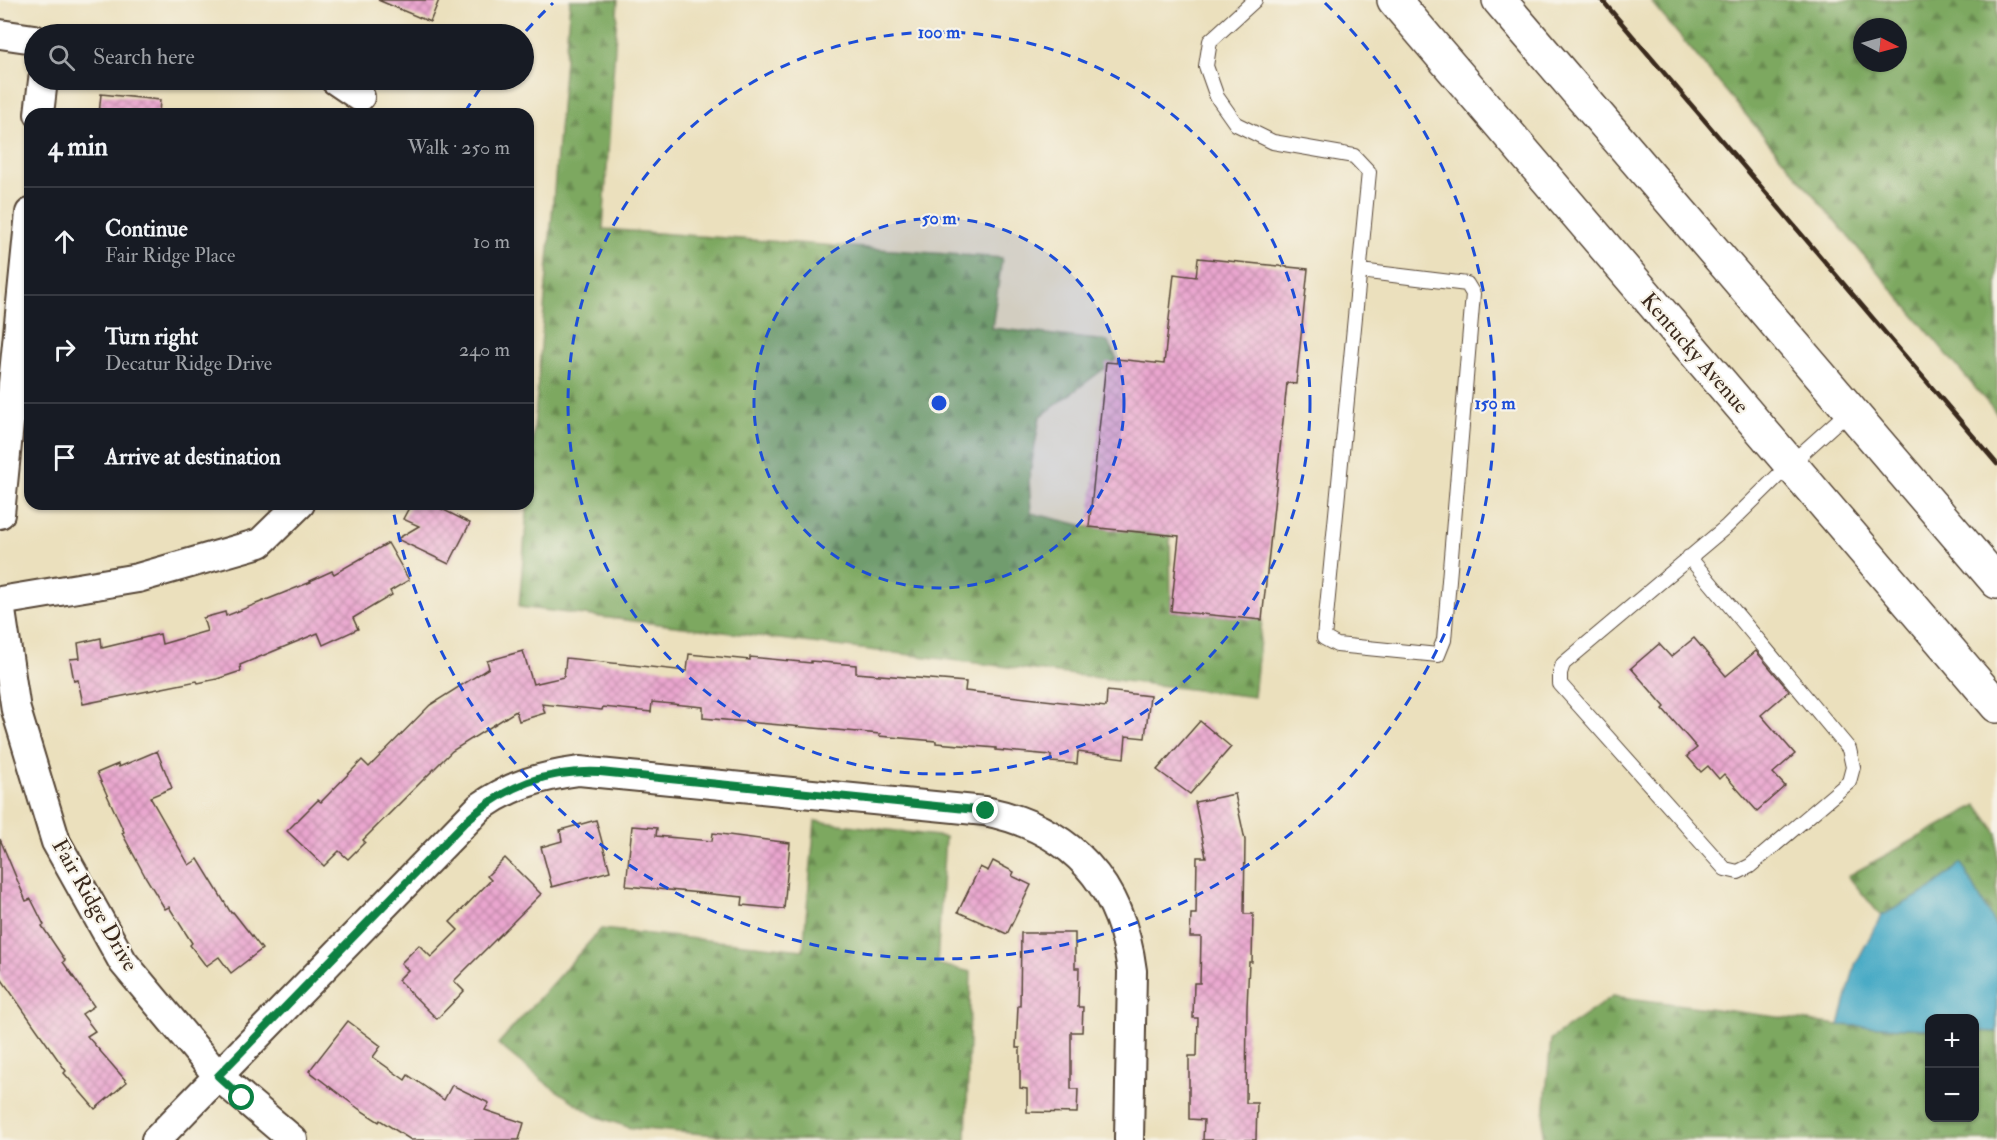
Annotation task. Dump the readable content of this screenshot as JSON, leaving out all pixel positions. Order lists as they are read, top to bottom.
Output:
{
  "streets": {
    "main road": ["Kentucky Avenue"],
    "street": ["Fair Ridge Drive"]
  },
  "north": "right",
  "page": {
    "search": "Search here",
    "heading": ["4 min", "Walk · 250 m"],
    "list": [
      ["Continue", "Fair Ridge Place", "10 m"],
      ["Turn right", "Decatur Ridge Drive", "240 m"],
      "Arrive at destination"
    ],
    "map_buttons": ["+", "−"]
  },
  "rings": ["100 m", "50 m", "150 m"]
}
